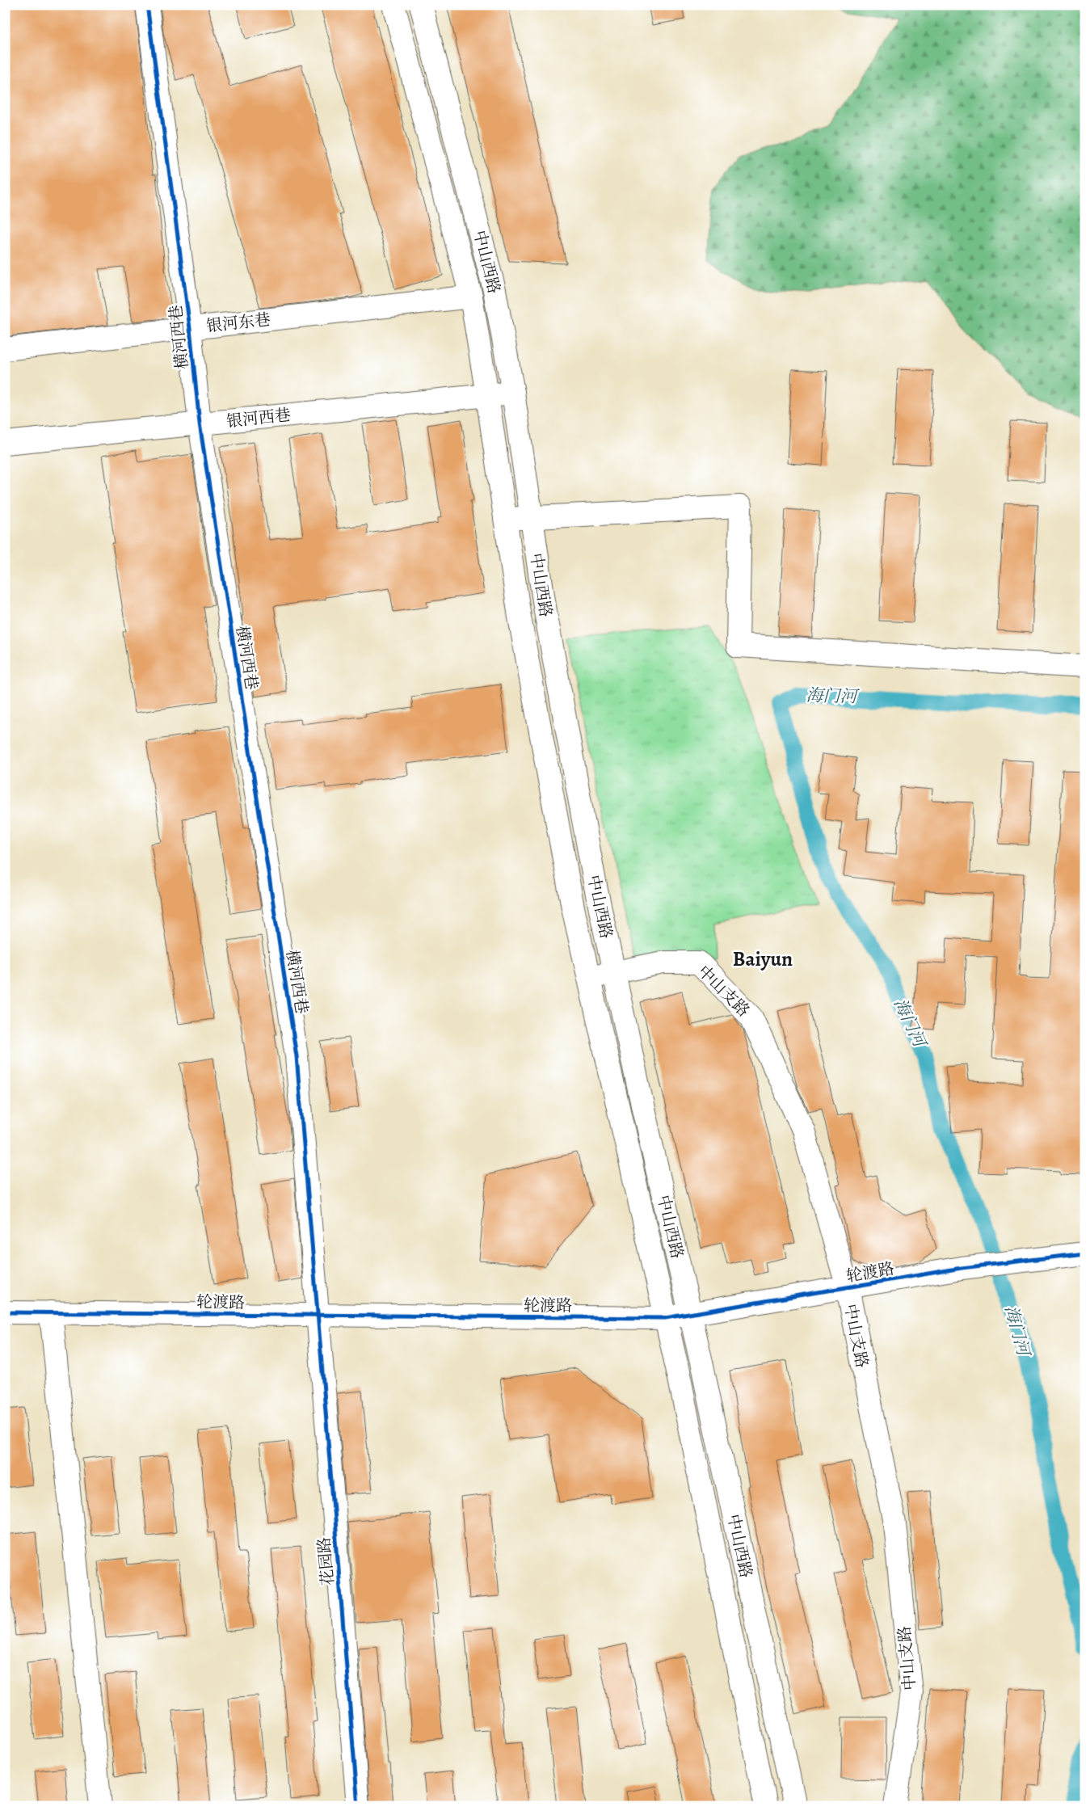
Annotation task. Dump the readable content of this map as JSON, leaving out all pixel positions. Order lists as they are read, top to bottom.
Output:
{
  "streets": {
    "street": [
      "中山西路",
      "银河东巷",
      "横河西巷",
      "银河西巷",
      "中山支路",
      "轮渡路",
      "花园路"
    ]
  },
  "crossings": [
    ["中山西路", "银河东巷"],
    ["中山西路", "银河西巷"],
    ["中山西路", "中山支路"],
    ["中山西路", "轮渡路"],
    ["银河东巷", "横河西巷"],
    ["横河西巷", "银河西巷"],
    ["横河西巷", "轮渡路"],
    ["横河西巷", "花园路"],
    ["中山支路", "轮渡路"],
    ["轮渡路", "花园路"]
  ],
  "districts": ["Baiyun"],
  "water": ["海门河"]
}
